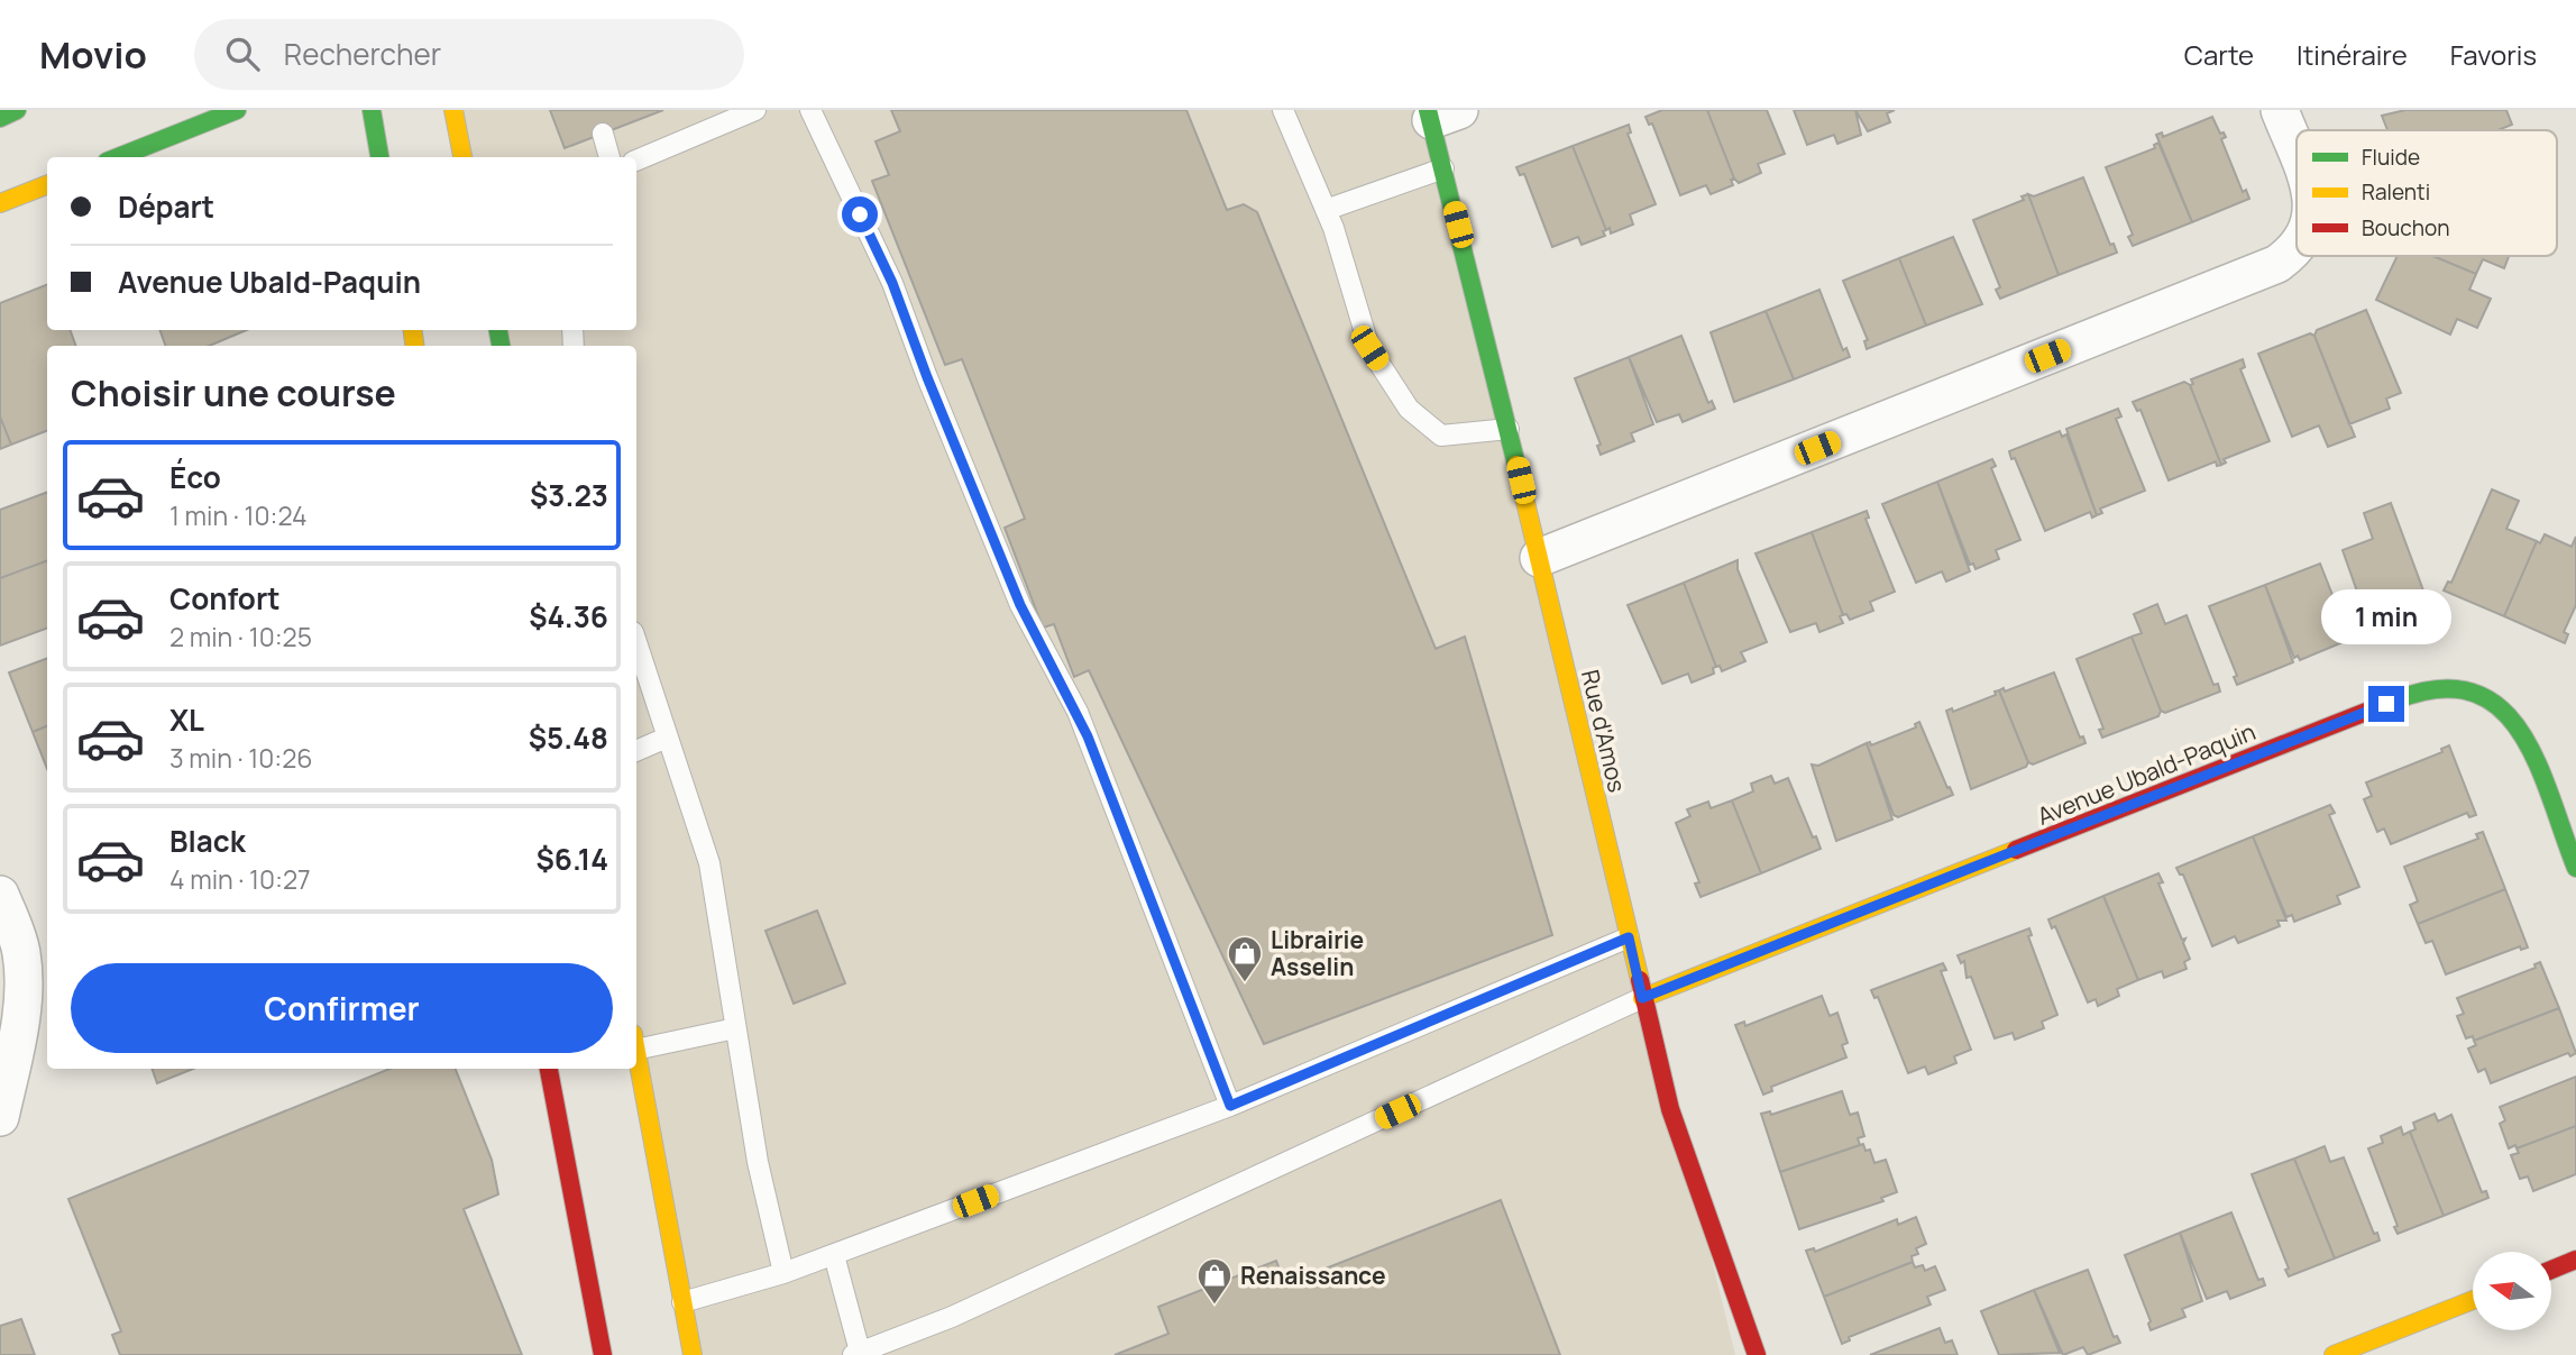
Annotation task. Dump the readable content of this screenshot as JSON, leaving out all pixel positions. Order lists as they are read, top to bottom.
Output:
{
  "streets": {
    "street": ["Rue d'Amos", "Avenue Ubald-Paquin"]
  },
  "crossings": [
    ["Rue d'Amos", "Avenue Ubald-Paquin"]
  ],
  "places": {
    "shop": ["Librairie Asselin", "Renaissance"]
  },
  "legend": ["Fluide", "Ralenti", "Bouchon"],
  "north": "left",
  "page": {
    "header": "Movio",
    "search": "Rechercher",
    "nav": ["Carte", "Itinéraire", "Favoris"],
    "banner": ["Départ", "Avenue Ubald-Paquin"],
    "heading": "Choisir une course",
    "list": [
      {
        "name": "Éco",
        "note": "1 min · 10:24",
        "value": "$3.23"
      },
      {
        "name": "Confort",
        "note": "2 min · 10:25",
        "value": "$4.36"
      },
      {
        "name": "XL",
        "note": "3 min · 10:26",
        "value": "$5.48"
      },
      {
        "name": "Black",
        "note": "4 min · 10:27",
        "value": "$6.14"
      }
    ],
    "bubble": "1 min",
    "buttons": "Confirmer"
  }
}
